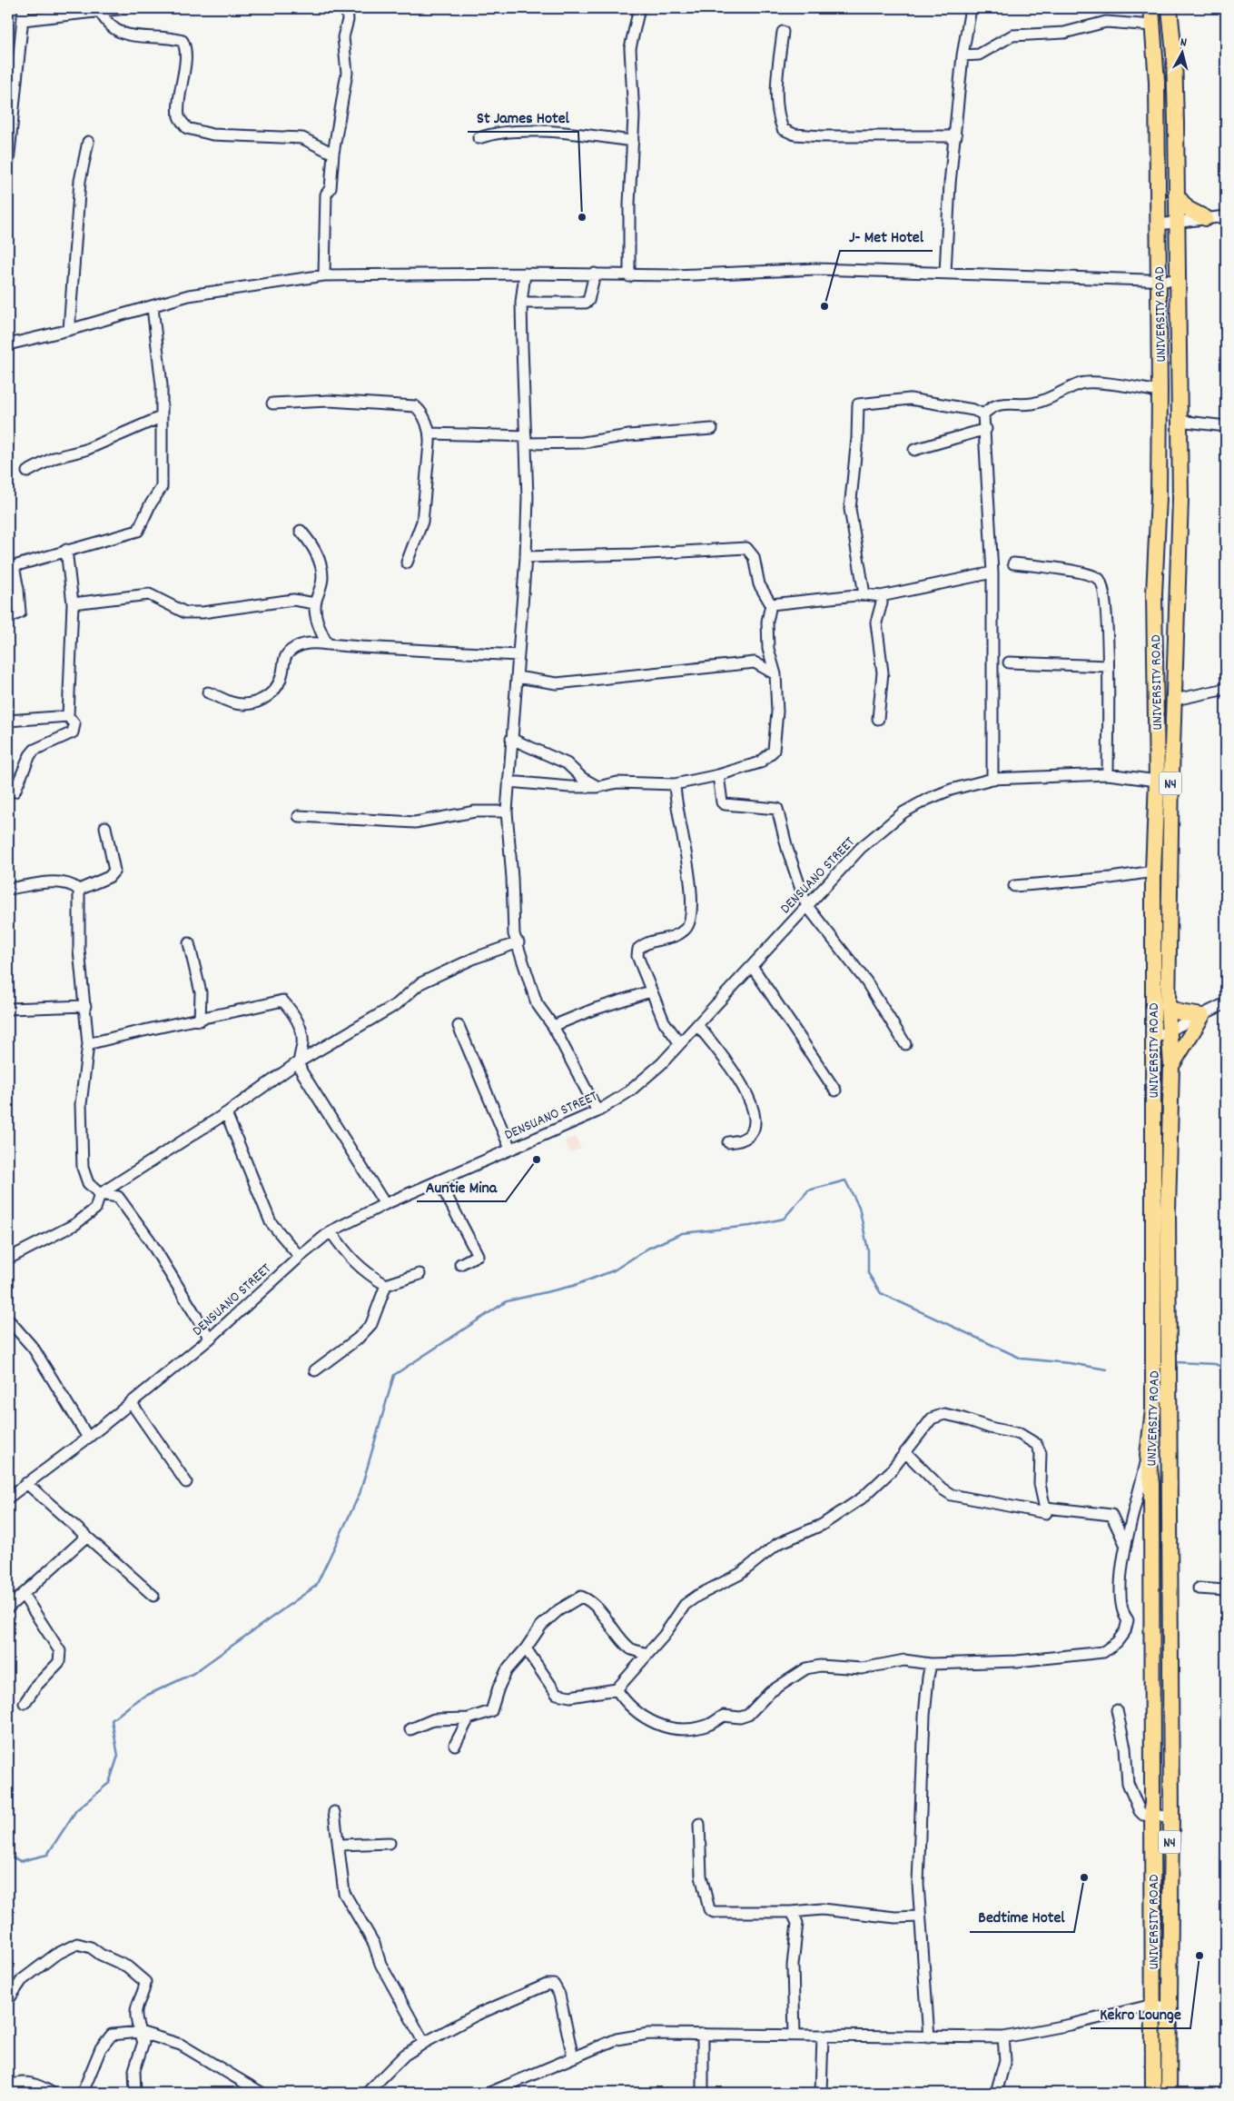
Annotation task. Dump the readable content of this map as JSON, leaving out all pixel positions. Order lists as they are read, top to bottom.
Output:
{
  "streets": {
    "highway": ["UNIVERSITY ROAD", "N4"],
    "street": ["DENSUANO STREET"]
  },
  "crossings": [
    ["UNIVERSITY ROAD", "DENSUANO STREET"]
  ],
  "places": [
    "St James Hotel",
    "J- Met Hotel",
    "Auntie Mina",
    "Bedtime Hotel",
    "Kekro Lounge"
  ],
  "north": "top"
}
